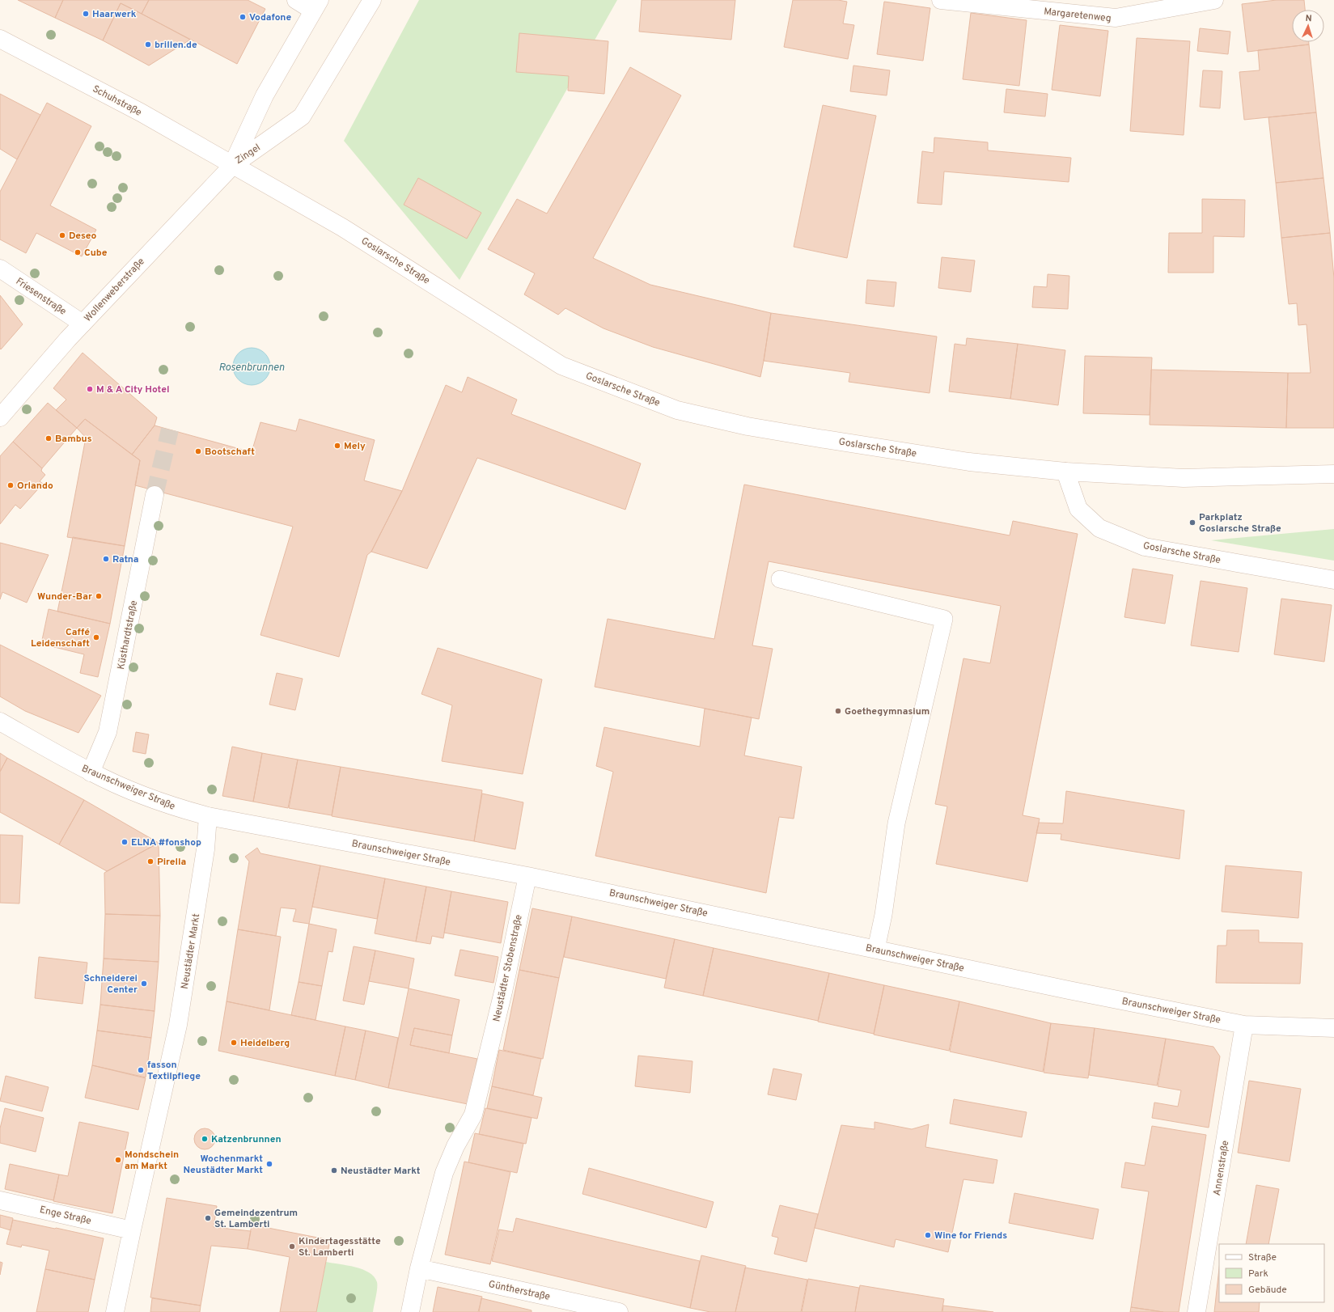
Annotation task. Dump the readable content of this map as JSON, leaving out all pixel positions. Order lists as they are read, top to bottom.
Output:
{
  "streets": {
    "street": [
      "Margaretenweg",
      "Schuhstraße",
      "Zingel",
      "Goslarsche Straße",
      "Wollenweberstraße",
      "Friesenstraße",
      "Küsthardtstraße",
      "Braunschweiger Straße",
      "Neustädter Markt",
      "Neustädter Stobenstraße",
      "Annenstraße",
      "Enge Straße",
      "Güntherstraße"
    ]
  },
  "crossings": [
    ["Schuhstraße", "Zingel"],
    ["Schuhstraße", "Goslarsche Straße"],
    ["Schuhstraße", "Wollenweberstraße"],
    ["Zingel", "Goslarsche Straße"],
    ["Zingel", "Wollenweberstraße"],
    ["Goslarsche Straße", "Wollenweberstraße"],
    ["Wollenweberstraße", "Friesenstraße"],
    ["Küsthardtstraße", "Braunschweiger Straße"],
    ["Braunschweiger Straße", "Neustädter Markt"],
    ["Braunschweiger Straße", "Neustädter Stobenstraße"],
    ["Braunschweiger Straße", "Annenstraße"],
    ["Neustädter Markt", "Enge Straße"],
    ["Neustädter Stobenstraße", "Güntherstraße"]
  ],
  "water": ["Rosenbrunnen"],
  "places": [
    "Haarwerk",
    "Vodafone",
    "brillen.de",
    "Deseo",
    "Cube",
    "M & A City Hotel",
    "Bambus",
    "Mely",
    "Bootschaft",
    "Orlando",
    "Parkplatz Goslarsche Straße",
    "Ratna",
    "Wunder-Bar",
    "Caffé Leidenschaft",
    "Goethegymnasium",
    "ELNA #fonshop",
    "Pirella",
    "Schneiderei Center",
    "Heidelberg",
    "fasson Textilpflege",
    "Katzenbrunnen",
    "Mondschein am Markt",
    "Wochenmarkt Neustädter Markt",
    "Neustädter Markt",
    "Gemeindezentrum St. Lamberti",
    "Wine for Friends",
    "Kindertagesstätte St. Lamberti"
  ],
  "legend": ["Straße", "Park", "Gebäude"],
  "north": "top"
}
